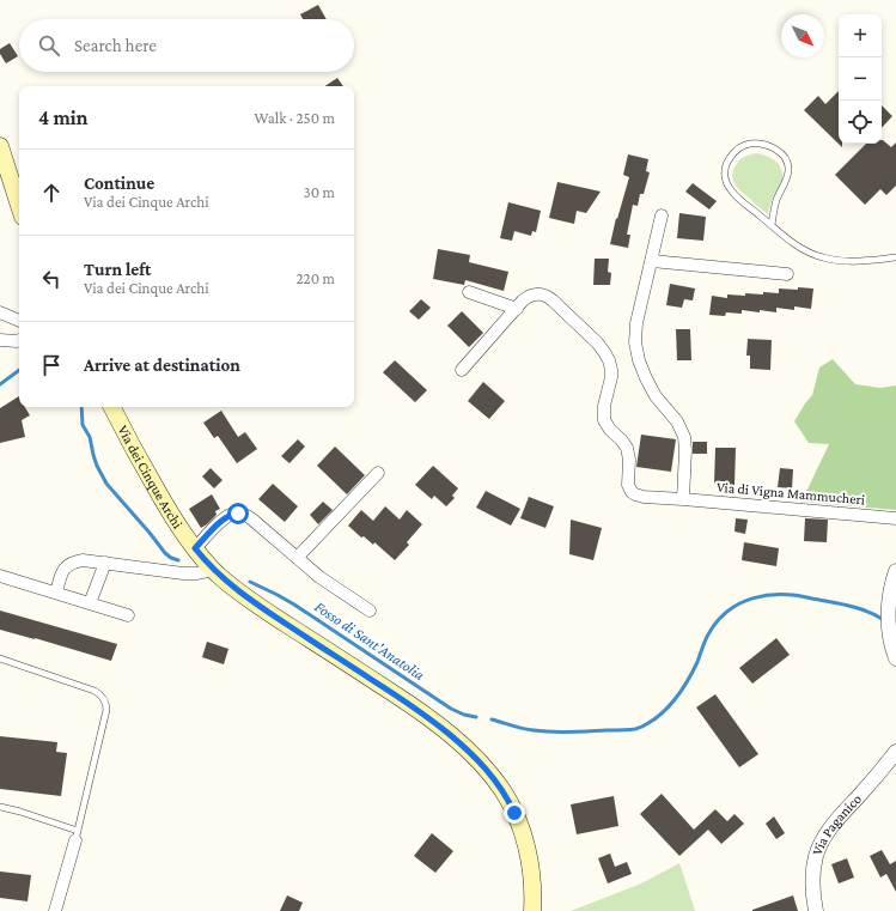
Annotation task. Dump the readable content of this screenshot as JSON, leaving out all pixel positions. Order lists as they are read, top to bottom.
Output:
{
  "streets": {
    "main road": ["Via dei Cinque Archi"],
    "street": ["Via di Vigna Mammucheri", "Via Paganico"]
  },
  "water": ["Fosso di Sant'Anatolia"],
  "north": "bottom right",
  "page": {
    "map_buttons": ["+", "−"],
    "search": "Search here",
    "heading": ["4 min", "Walk · 250 m"],
    "list": [
      ["Continue", "Via dei Cinque Archi", "30 m"],
      ["Turn left", "Via dei Cinque Archi", "220 m"],
      "Arrive at destination"
    ]
  }
}
